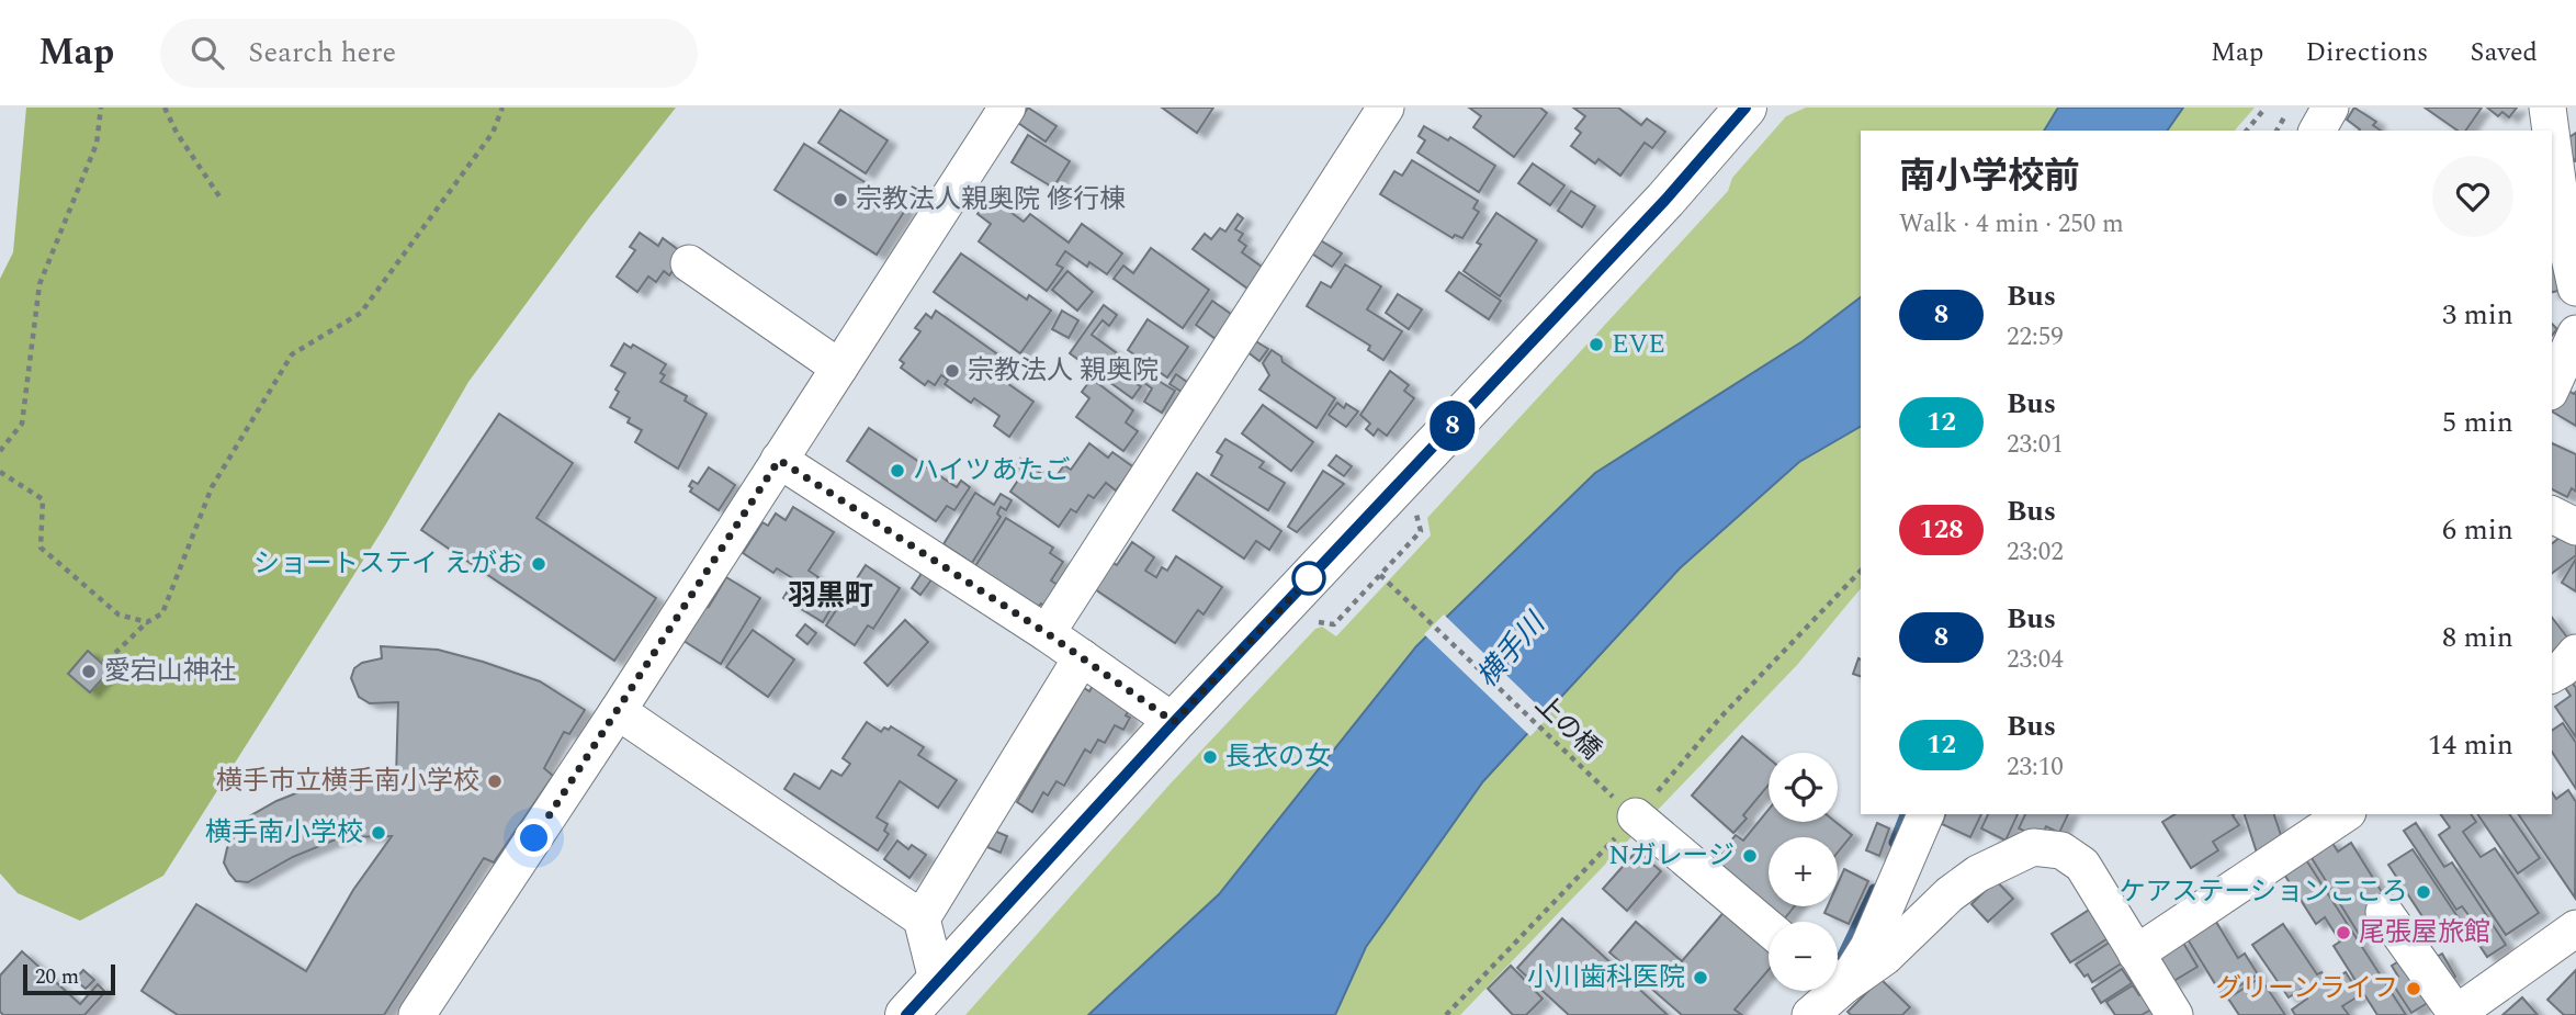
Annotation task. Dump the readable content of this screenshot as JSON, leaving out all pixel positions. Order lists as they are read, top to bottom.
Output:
{
  "streets": {
    "path": ["上の橋"]
  },
  "districts": ["羽黒町"],
  "water": ["横手川"],
  "places": [
    "宗教法人親奥院 修行棟",
    "EVE",
    "宗教法人 親奥院",
    "ハイツあたご",
    "ショートステイ えがお",
    "愛宕山神社",
    "長衣の女",
    "横手市立横手南小学校",
    "横手南小学校",
    "Nガレージ",
    "ケアステーションこころ",
    "尾張屋旅館",
    "小川歯科医院",
    "グリーンライフ"
  ],
  "lines": ["bus line 8"],
  "scale_bar": "20 m",
  "page": {
    "header": "Map",
    "search": "Search here",
    "nav": ["Map", "Directions", "Saved"],
    "on_map": "8",
    "heading": ["南小学校前", "Walk · 4 min · 250 m"],
    "list": [
      {
        "mark": "8",
        "name": "Bus",
        "note": "22:59",
        "value": "3 min"
      },
      {
        "mark": "12",
        "name": "Bus",
        "note": "23:01",
        "value": "5 min"
      },
      {
        "mark": "128",
        "name": "Bus",
        "note": "23:02",
        "value": "6 min"
      },
      {
        "mark": "8",
        "name": "Bus",
        "note": "23:04",
        "value": "8 min"
      },
      {
        "mark": "12",
        "name": "Bus",
        "note": "23:10",
        "value": "14 min"
      }
    ],
    "map_buttons": ["+", "−"],
    "scale": "20 m"
  }
}
